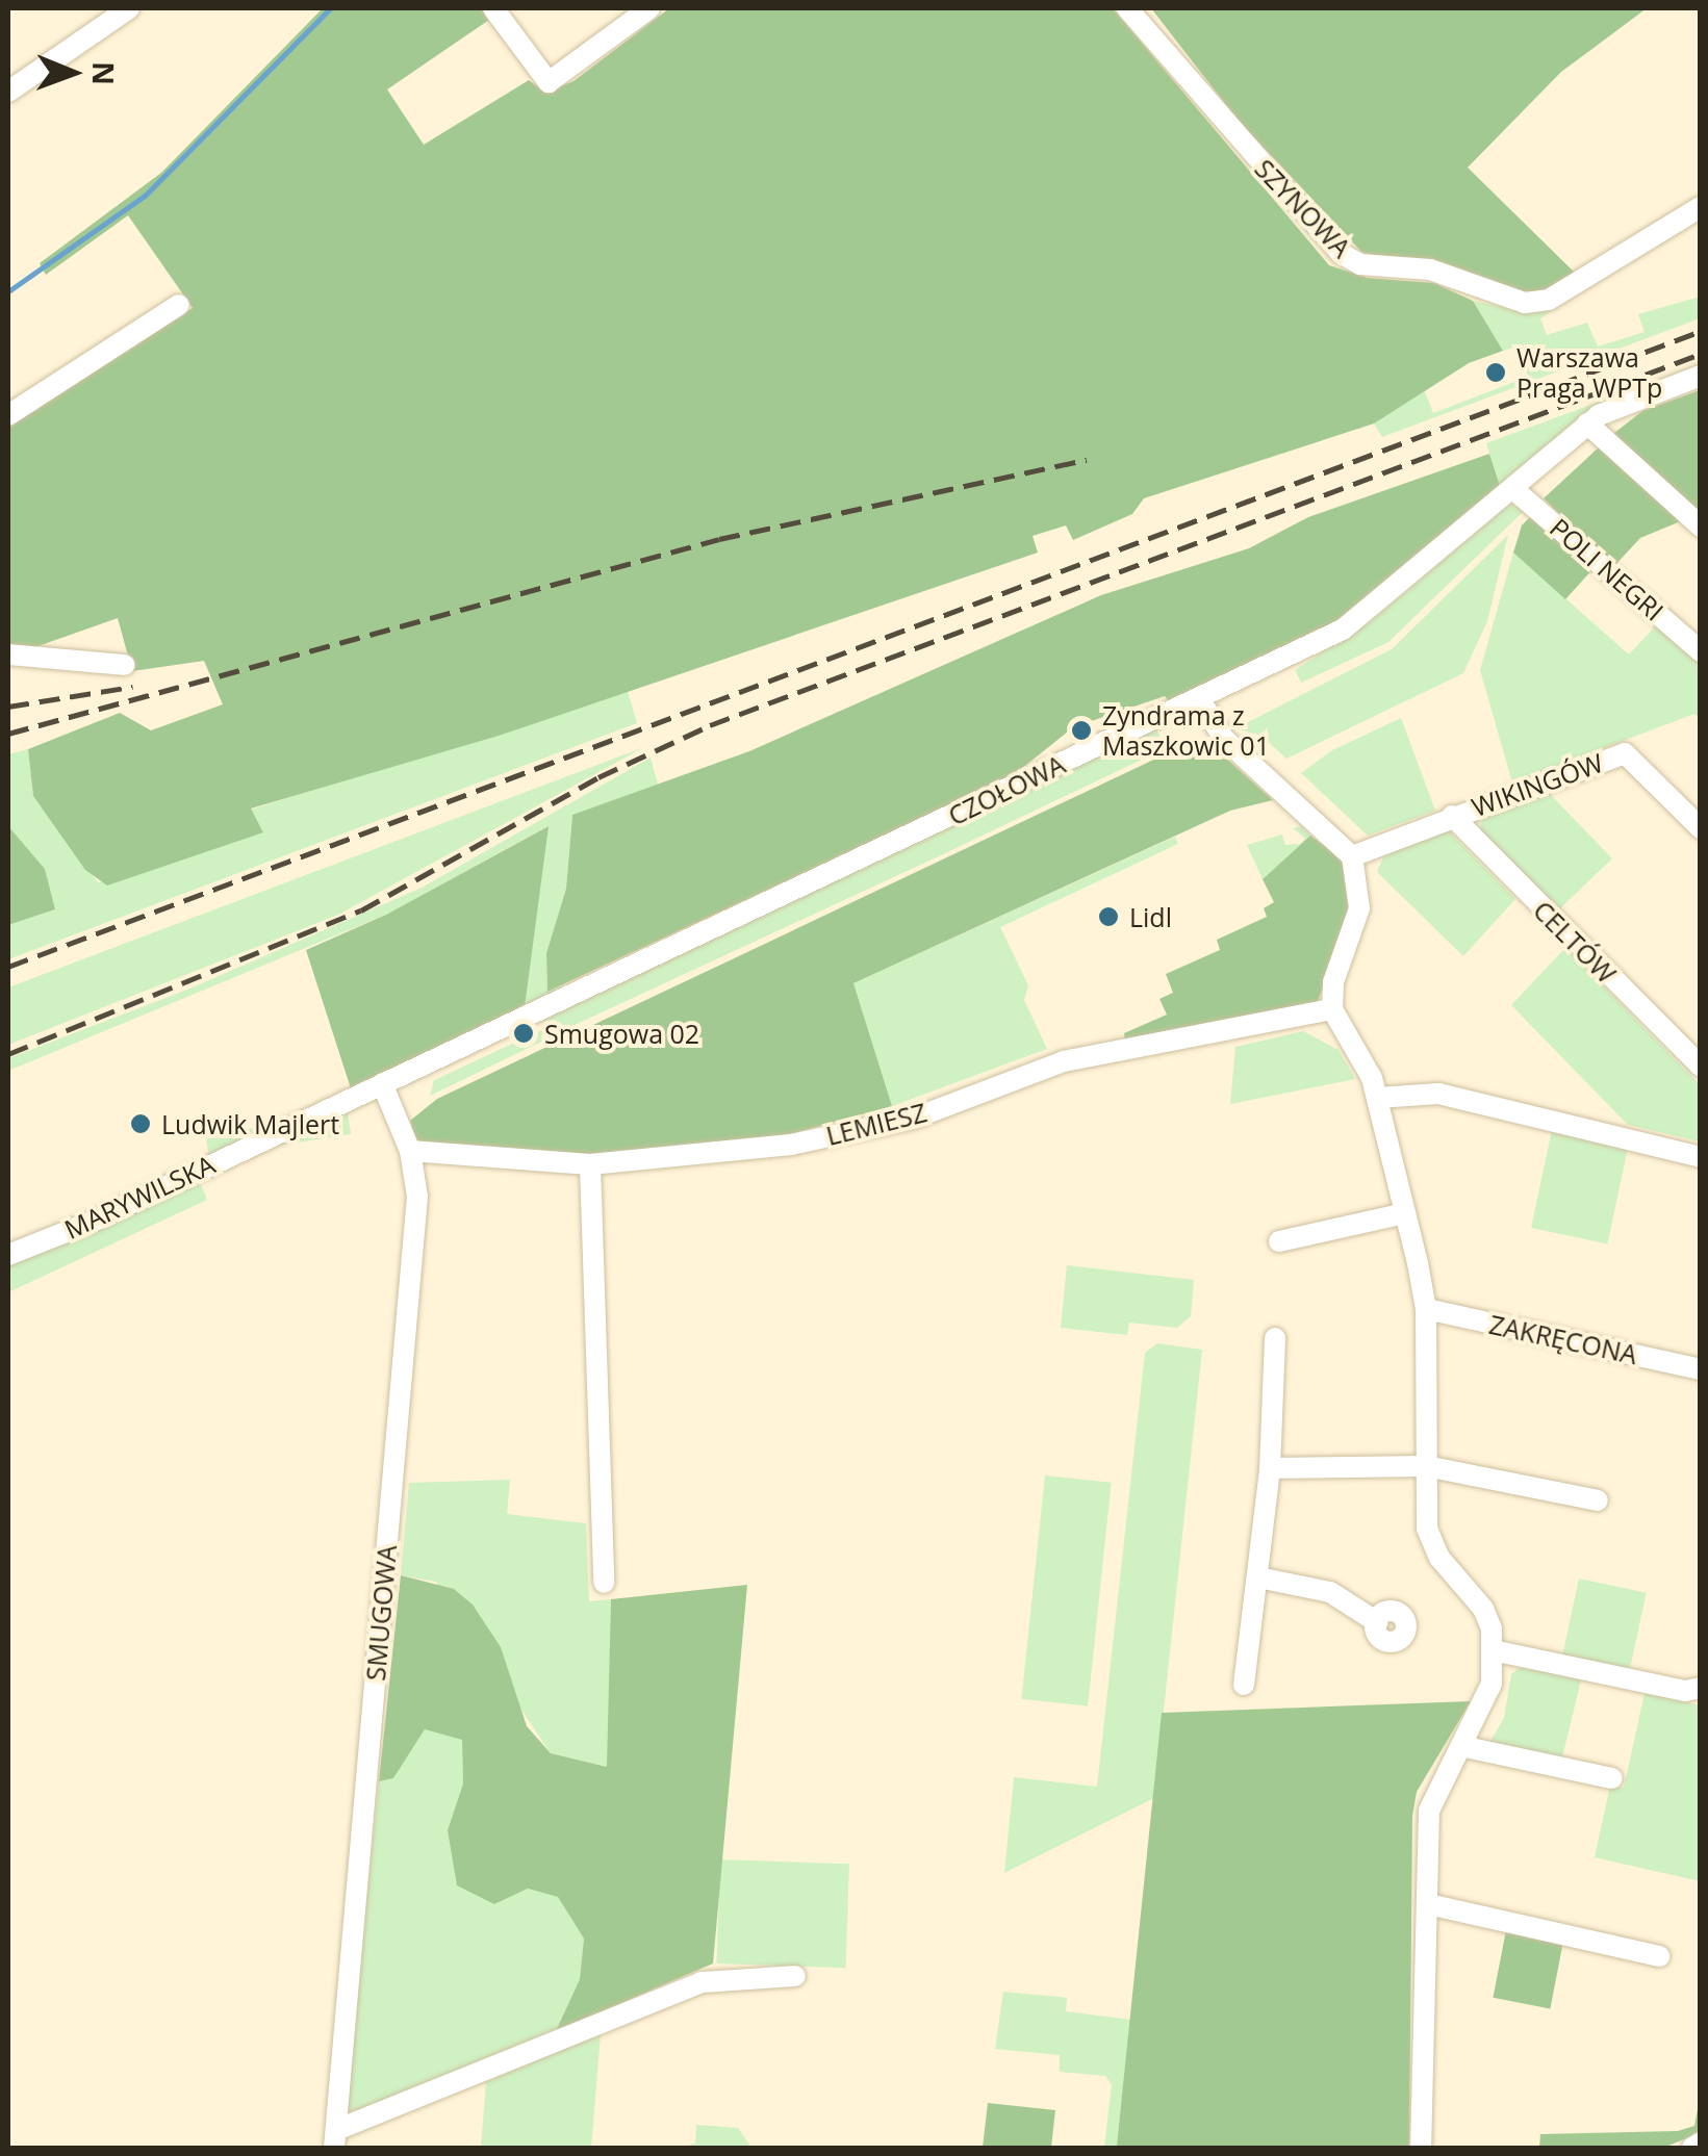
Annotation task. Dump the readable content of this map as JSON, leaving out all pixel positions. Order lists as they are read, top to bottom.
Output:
{
  "streets": {
    "street": [
      "SZYNOWA",
      "POLI NEGRI",
      "WIKINGÓW",
      "CZOŁOWA",
      "CELTÓW",
      "LEMIESZ",
      "MARYWILSKA",
      "ZAKRĘCONA",
      "SMUGOWA"
    ]
  },
  "crossings": [
    ["POLI NEGRI", "CZOŁOWA"],
    ["WIKINGÓW", "CELTÓW"],
    ["CZOŁOWA", "MARYWILSKA"],
    ["CZOŁOWA", "SMUGOWA"],
    ["LEMIESZ", "SMUGOWA"],
    ["MARYWILSKA", "SMUGOWA"]
  ],
  "places": [
    "Warszawa Praga WPTp",
    "Zyndrama z Maszkowic 01",
    "Lidl",
    "Smugowa 02",
    "Ludwik Majlert"
  ],
  "north": "right"
}
